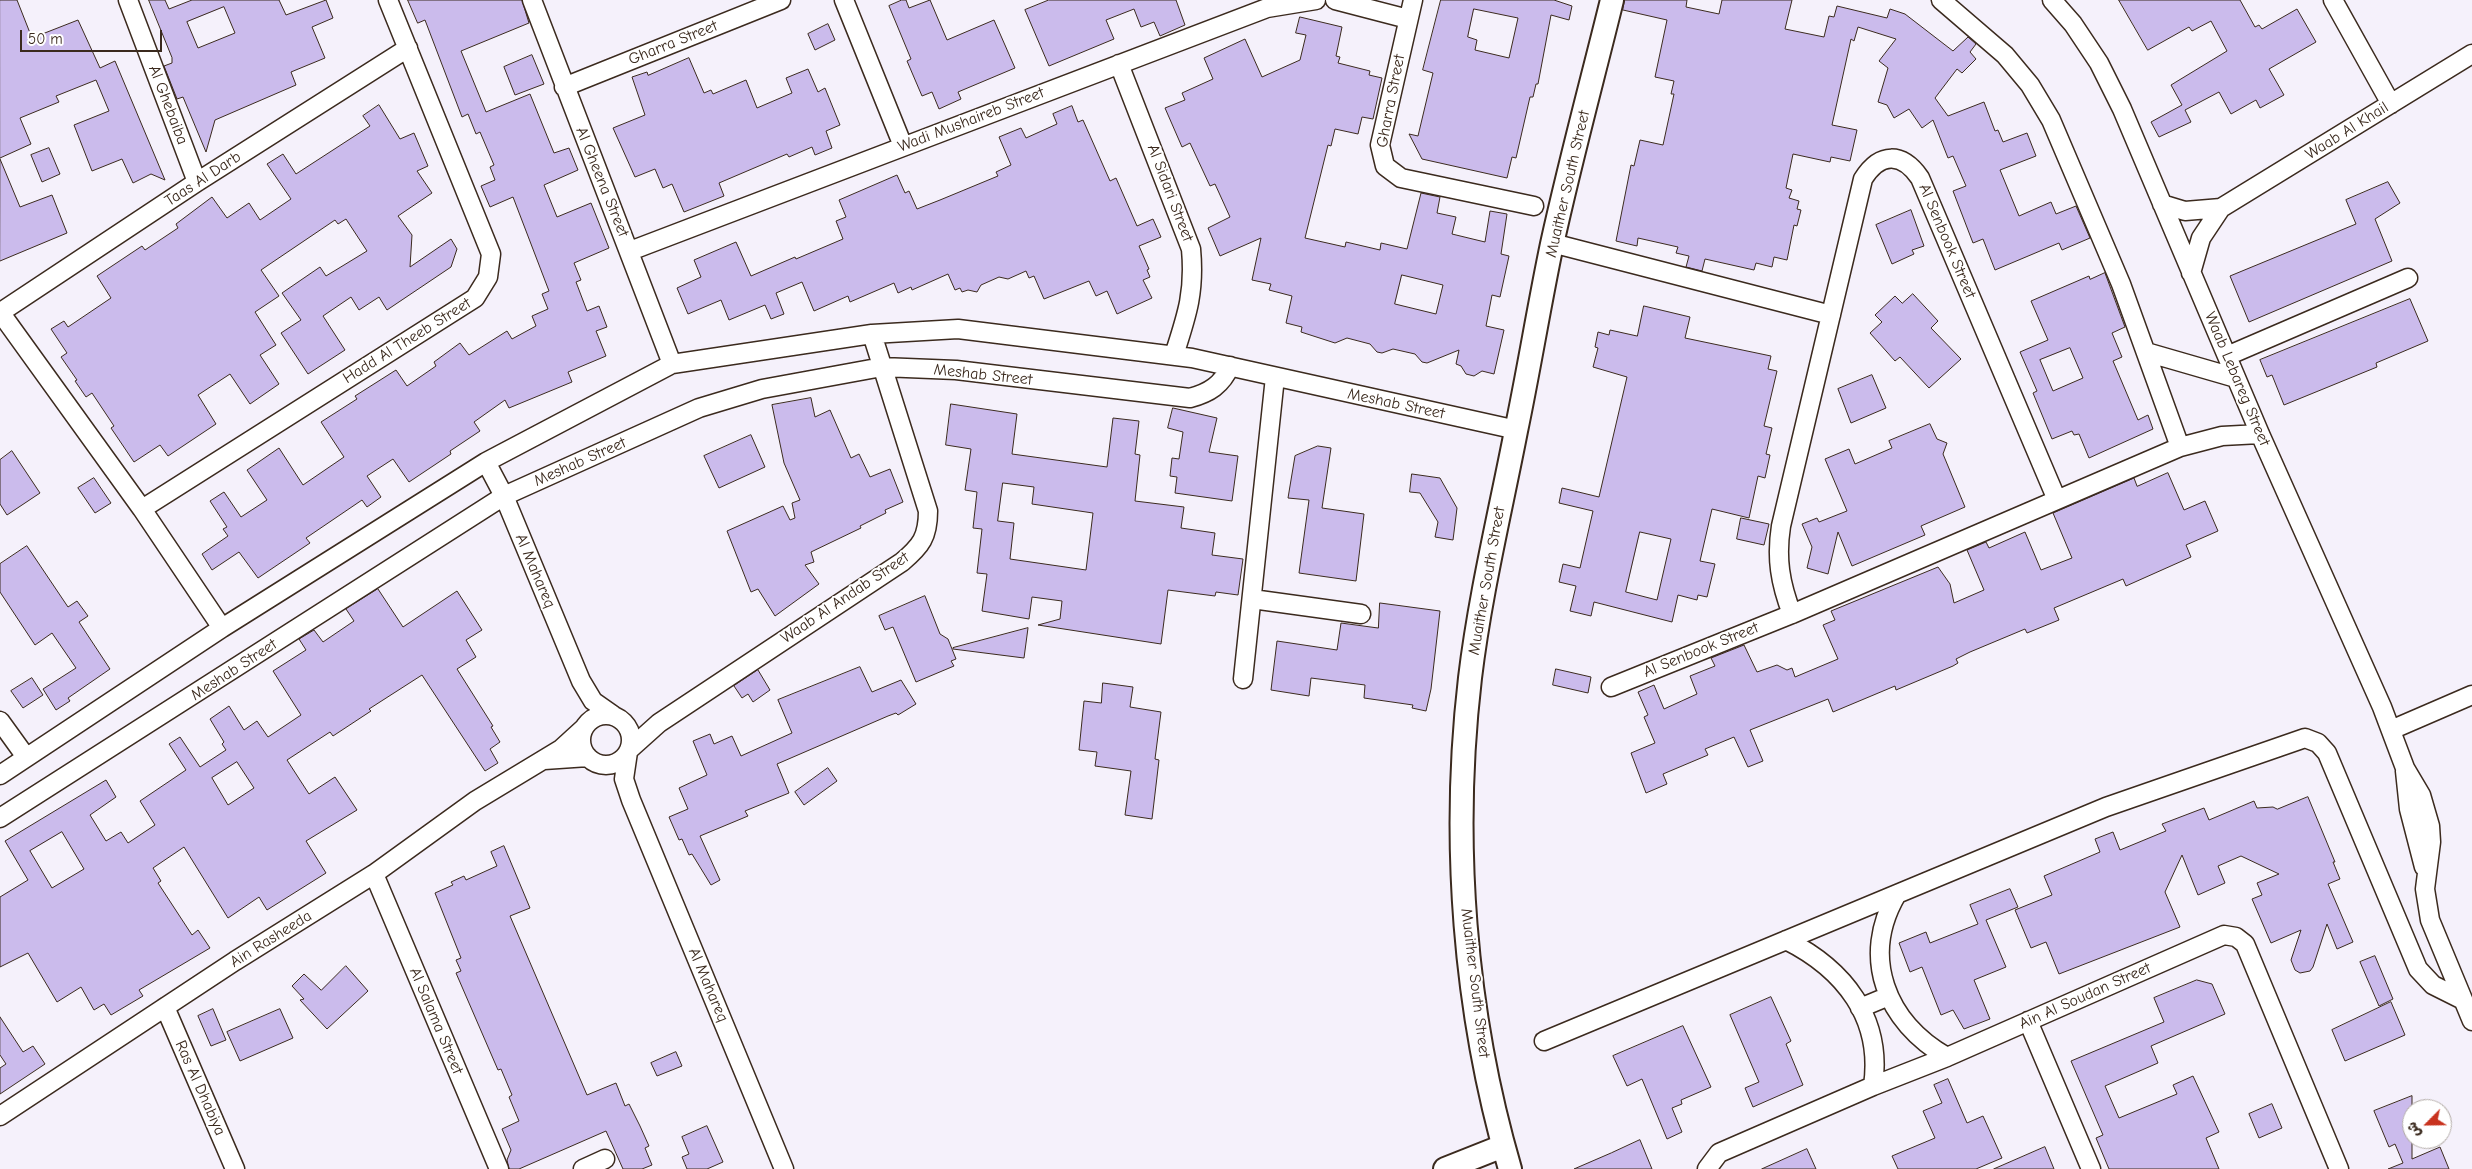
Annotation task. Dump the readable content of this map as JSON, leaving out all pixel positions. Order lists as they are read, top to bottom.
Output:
{
  "streets": {
    "street": [
      "Gharra Street",
      "Al Ghebaiba",
      "Wadi Mushaireb Street",
      "Waab Al Khail",
      "Taas Al Darb",
      "Al Gheena Street",
      "Muaither South Street",
      "Al Sidari Street",
      "Al Senbook Street",
      "Hadd Al Theeb Street",
      "Meshab Street",
      "Waab Lebareg Street",
      "Al Mahareq",
      "Waab Al Andab Street",
      "Ain Rasheeda",
      "Ain Al Soudan Street",
      "Al Salama Street",
      "Ras Al Dhabiya"
    ]
  },
  "crossings": [
    ["Gharra Street", "Al Gheena Street"],
    ["Al Ghebaiba", "Taas Al Darb"],
    ["Wadi Mushaireb Street", "Al Gheena Street"],
    ["Wadi Mushaireb Street", "Al Sidari Street"],
    ["Waab Al Khail", "Waab Lebareg Street"],
    ["Taas Al Darb", "Hadd Al Theeb Street"],
    ["Al Gheena Street", "Meshab Street"],
    ["Muaither South Street", "Meshab Street"],
    ["Al Sidari Street", "Meshab Street"],
    ["Al Senbook Street", "Waab Lebareg Street"],
    ["Meshab Street", "Al Mahareq"],
    ["Meshab Street", "Waab Al Andab Street"],
    ["Al Mahareq", "Waab Al Andab Street"],
    ["Al Mahareq", "Ain Rasheeda"],
    ["Waab Al Andab Street", "Ain Rasheeda"],
    ["Ain Rasheeda", "Al Salama Street"],
    ["Ain Rasheeda", "Ras Al Dhabiya"]
  ],
  "scale_bar": "50 m",
  "north": "bottom left"
}
